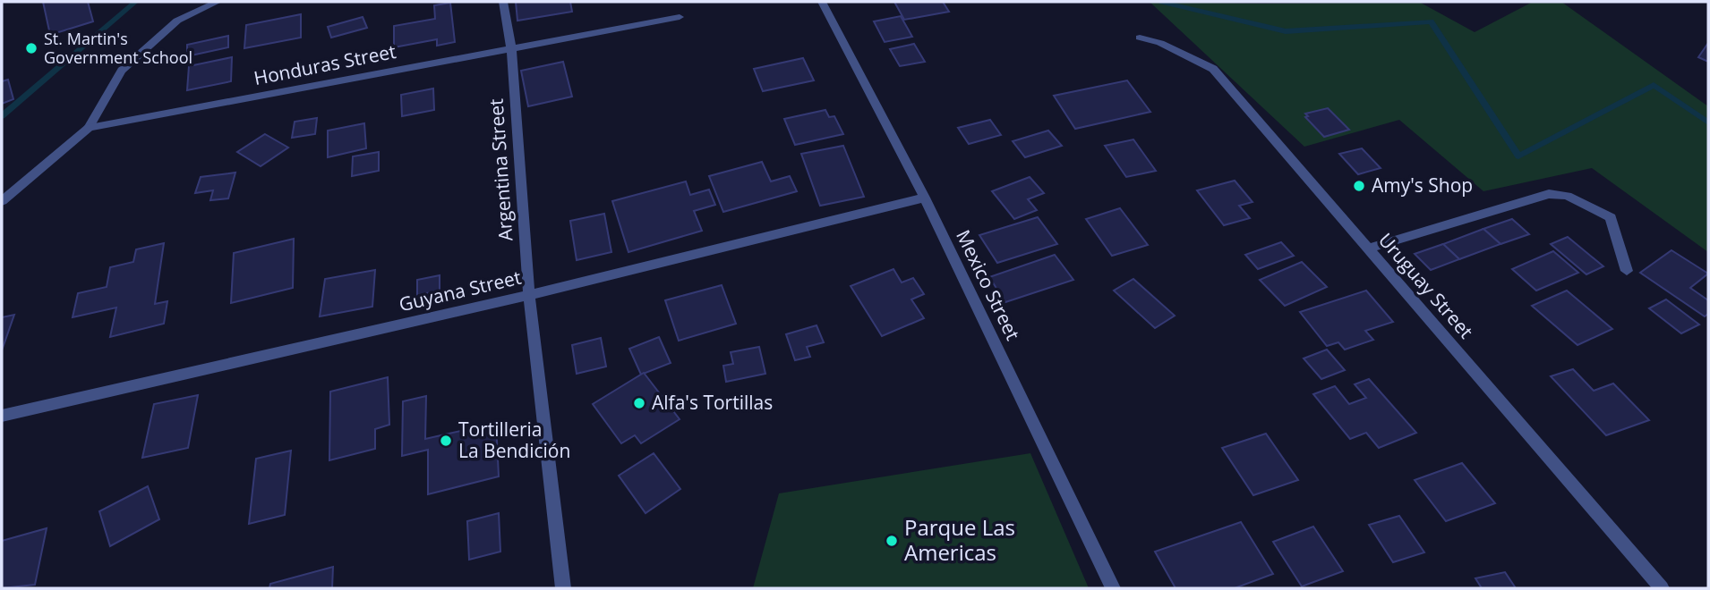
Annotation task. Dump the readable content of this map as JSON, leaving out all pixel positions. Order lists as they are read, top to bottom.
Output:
{
  "streets": {
    "street": [
      "Honduras Street",
      "Argentina Street",
      "Mexico Street",
      "Uruguay Street",
      "Guyana Street"
    ]
  },
  "crossings": [
    ["Honduras Street", "Argentina Street"],
    ["Argentina Street", "Guyana Street"],
    ["Mexico Street", "Guyana Street"]
  ],
  "places": [
    "St. Martin's Government School",
    "Amy's Shop",
    "Alfa's Tortillas",
    "Tortilleria La Bendición",
    "Parque Las Americas"
  ]
}
